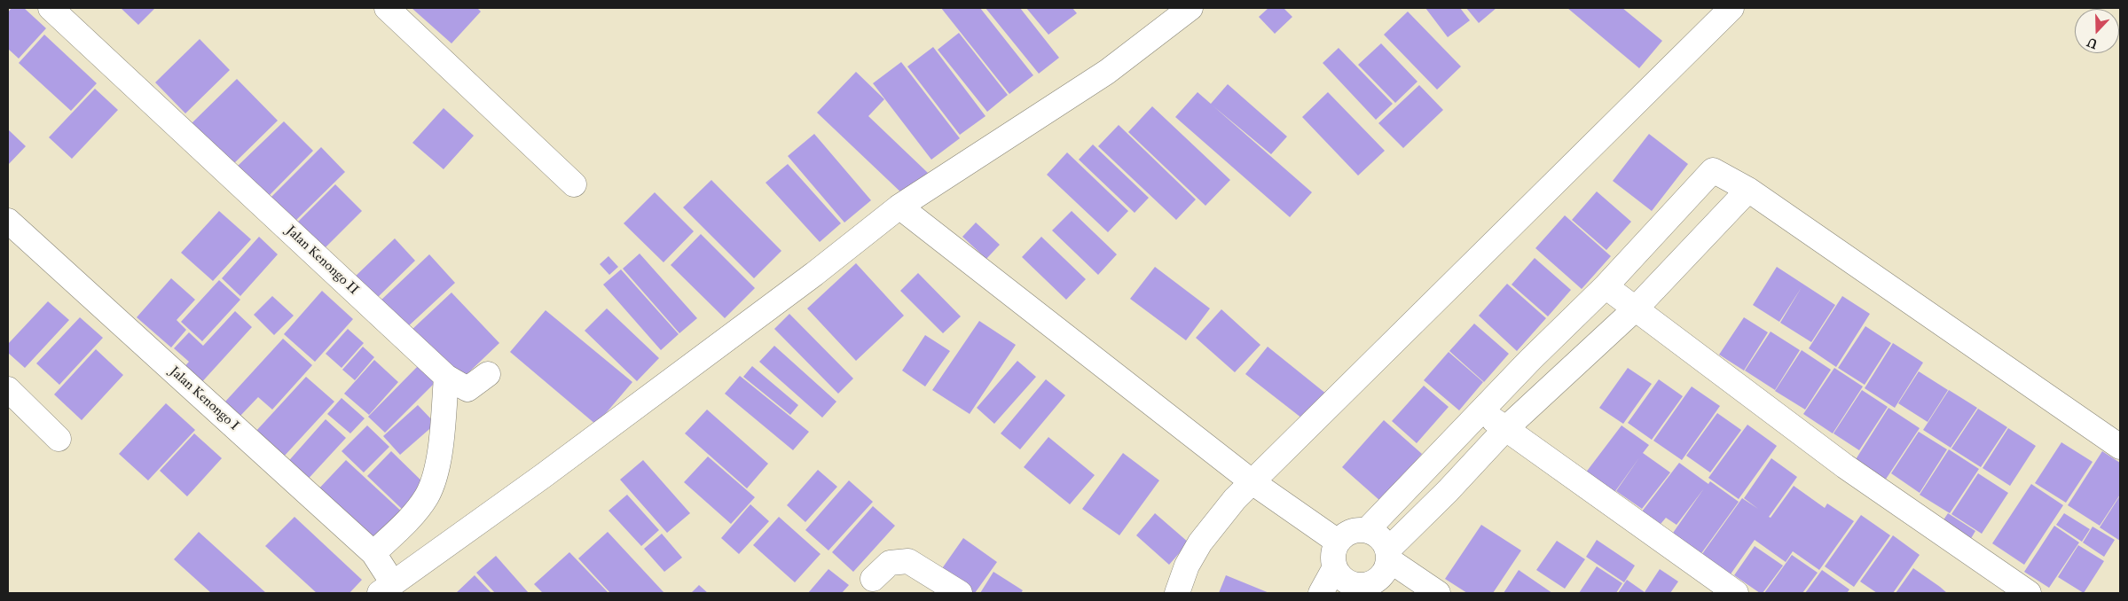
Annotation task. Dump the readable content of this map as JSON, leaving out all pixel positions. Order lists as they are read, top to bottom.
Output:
{
  "streets": {
    "street": ["Jalan Kenongo II", "Jalan Kenongo I"]
  },
  "north": "bottom"
}
